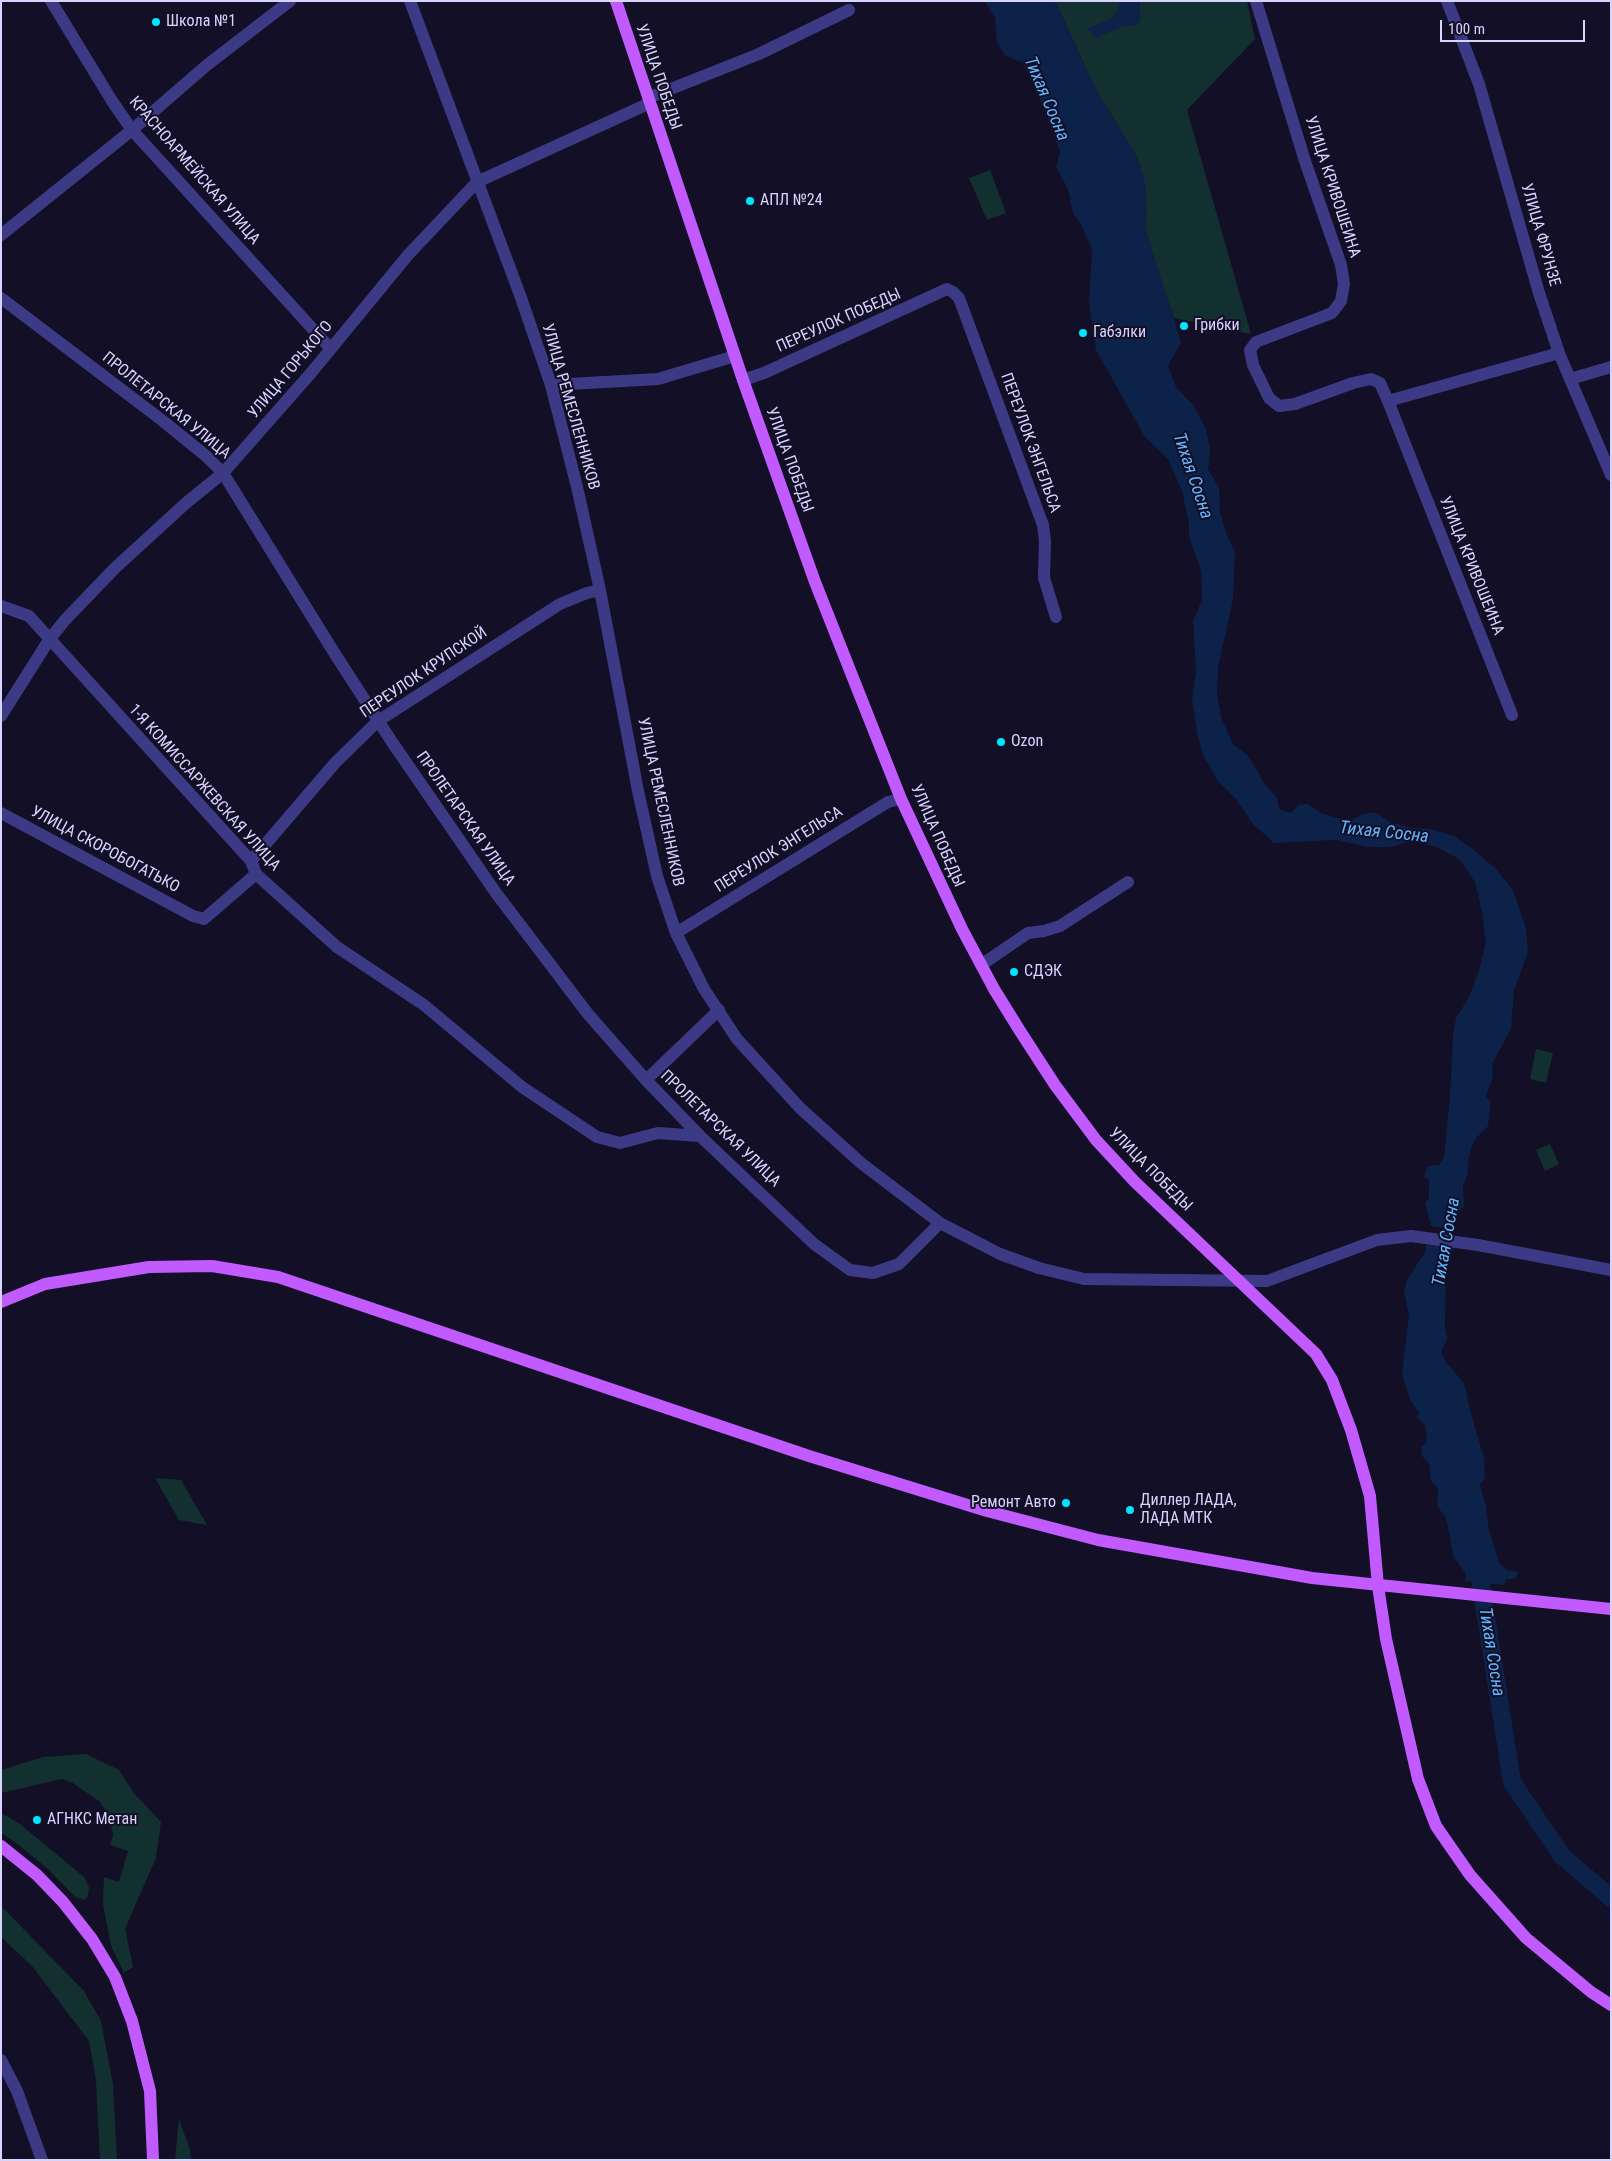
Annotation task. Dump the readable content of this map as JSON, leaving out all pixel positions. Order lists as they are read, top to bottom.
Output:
{
  "streets": {
    "main road": ["УЛИЦА ПОБЕДЫ"],
    "street": [
      "КРАСНОАРМЕЙСКАЯ УЛИЦА",
      "УЛИЦА КРИВОШЕИНА",
      "УЛИЦА ФРУНЗЕ",
      "ПЕРЕУЛОК ПОБЕДЫ",
      "УЛИЦА ГОРЬКОГО",
      "ПРОЛЕТАРСКАЯ УЛИЦА",
      "УЛИЦА РЕМЕСЛЕННИКОВ",
      "ПЕРЕУЛОК ЭНГЕЛЬСА",
      "ПЕРЕУЛОК КРУПСКОЙ",
      "1-Я КОМИССАРЖЕВСКАЯ УЛИЦА",
      "УЛИЦА СКОРОБОГАТЬКО"
    ]
  },
  "crossings": [
    ["УЛИЦА ПОБЕДЫ", "ПЕРЕУЛОК ПОБЕДЫ"],
    ["УЛИЦА ПОБЕДЫ", "УЛИЦА ГОРЬКОГО"],
    ["УЛИЦА ПОБЕДЫ", "УЛИЦА РЕМЕСЛЕННИКОВ"],
    ["УЛИЦА ПОБЕДЫ", "ПЕРЕУЛОК ЭНГЕЛЬСА"],
    ["КРАСНОАРМЕЙСКАЯ УЛИЦА", "УЛИЦА ГОРЬКОГО"],
    ["ПЕРЕУЛОК ПОБЕДЫ", "ПЕРЕУЛОК ЭНГЕЛЬСА"],
    ["УЛИЦА ГОРЬКОГО", "ПРОЛЕТАРСКАЯ УЛИЦА"],
    ["УЛИЦА ГОРЬКОГО", "УЛИЦА РЕМЕСЛЕННИКОВ"],
    ["УЛИЦА ГОРЬКОГО", "1-Я КОМИССАРЖЕВСКАЯ УЛИЦА"],
    ["ПРОЛЕТАРСКАЯ УЛИЦА", "УЛИЦА РЕМЕСЛЕННИКОВ"],
    ["ПРОЛЕТАРСКАЯ УЛИЦА", "ПЕРЕУЛОК КРУПСКОЙ"],
    ["ПРОЛЕТАРСКАЯ УЛИЦА", "1-Я КОМИССАРЖЕВСКАЯ УЛИЦА"],
    ["УЛИЦА РЕМЕСЛЕННИКОВ", "ПЕРЕУЛОК ЭНГЕЛЬСА"],
    ["УЛИЦА РЕМЕСЛЕННИКОВ", "ПЕРЕУЛОК КРУПСКОЙ"],
    ["ПЕРЕУЛОК КРУПСКОЙ", "1-Я КОМИССАРЖЕВСКАЯ УЛИЦА"],
    ["1-Я КОМИССАРЖЕВСКАЯ УЛИЦА", "УЛИЦА СКОРОБОГАТЬКО"]
  ],
  "water": ["Тихая Сосна"],
  "places": [
    "Школа №1",
    "АПЛ №24",
    "Грибки",
    "Габэлки",
    "Ozon",
    "СДЭК",
    "Ремонт Авто",
    "Диллер ЛАДА, ЛАДА МТК",
    "АГНКС Метан"
  ],
  "scale_bar": "100 m"
}
